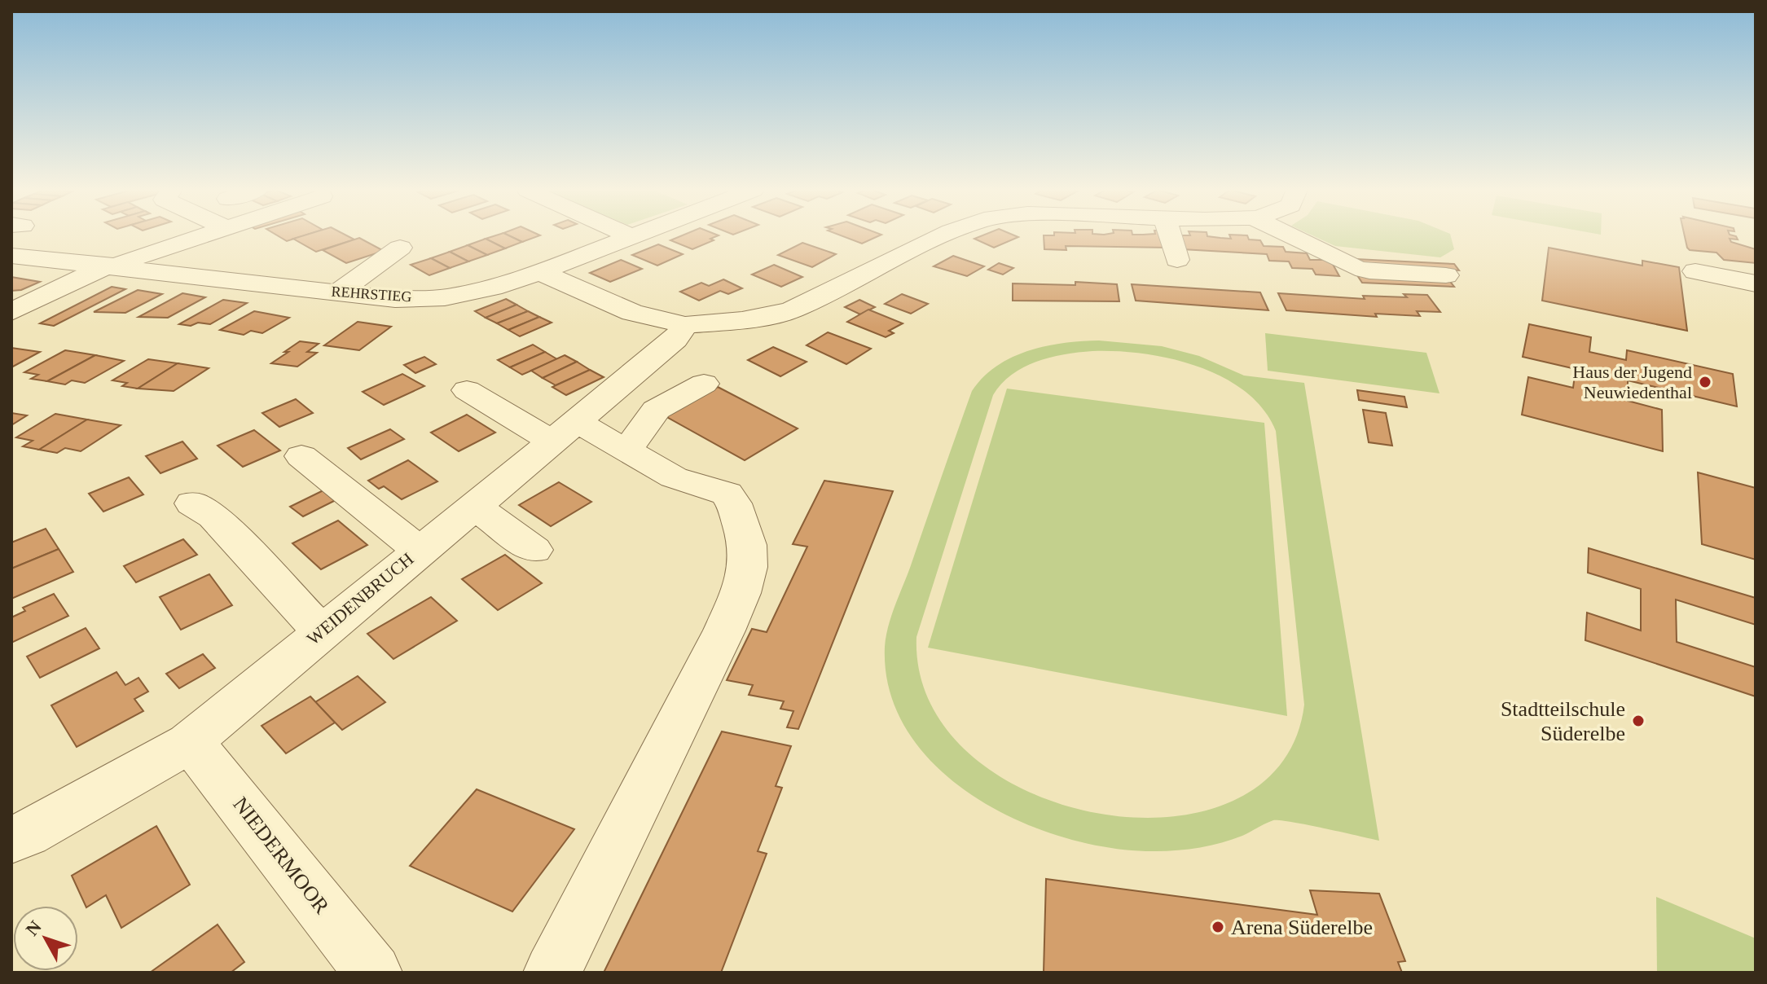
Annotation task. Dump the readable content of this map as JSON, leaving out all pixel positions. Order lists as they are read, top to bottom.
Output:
{
  "streets": {
    "street": ["REHRSTIEG", "WEIDENBRUCH", "NIEDERMOOR"]
  },
  "crossings": [
    ["WEIDENBRUCH", "NIEDERMOOR"]
  ],
  "places": ["Haus der Jugend Neuwiedenthal", "Stadtteilschule Süderelbe", "Arena Süderelbe"],
  "north": "top left"
}
